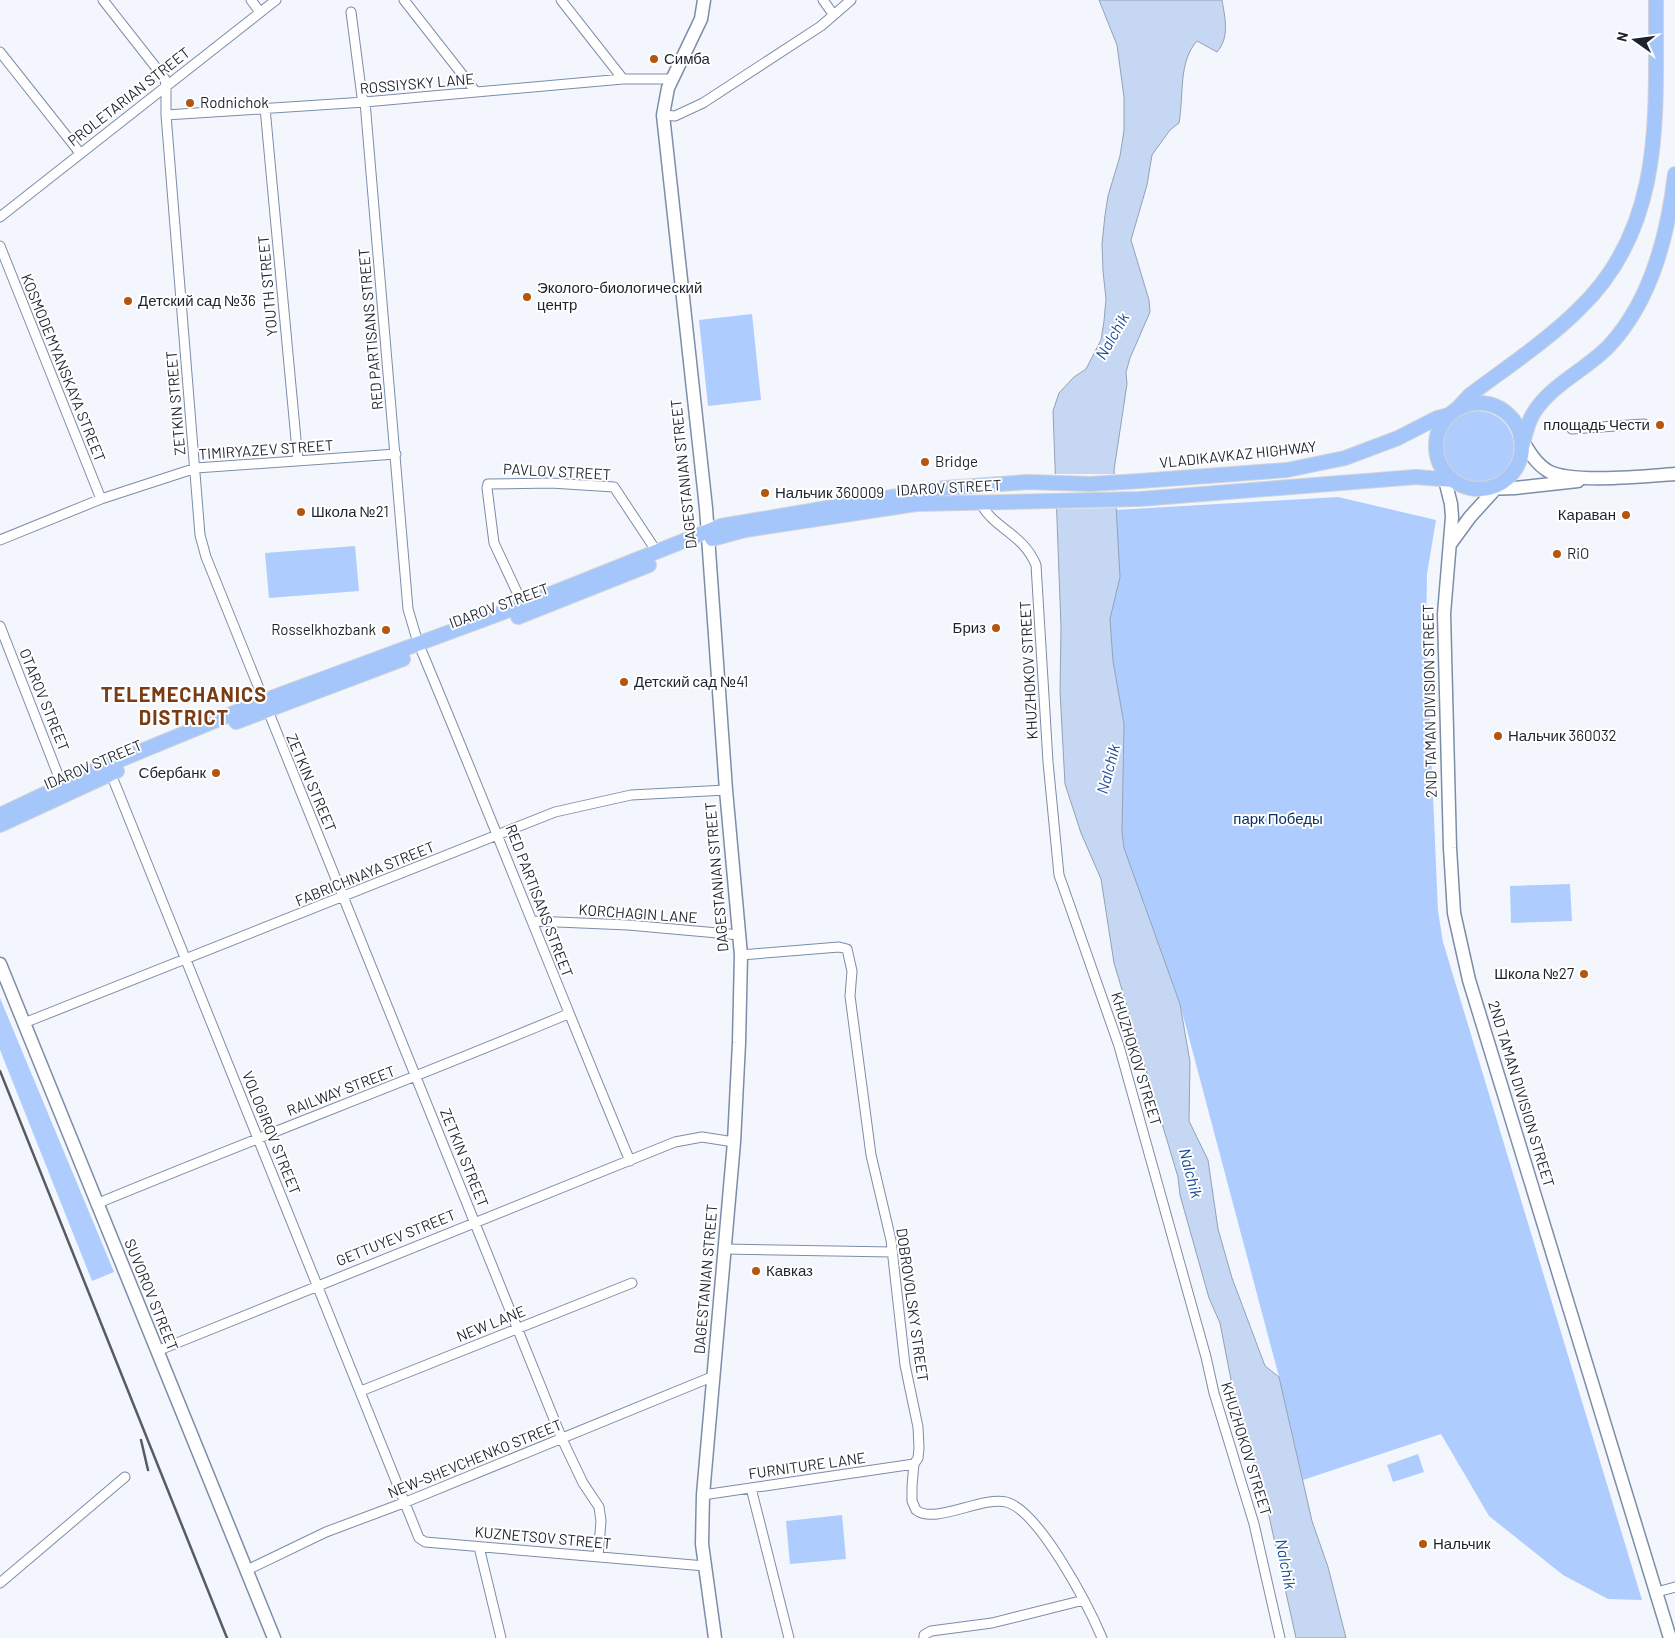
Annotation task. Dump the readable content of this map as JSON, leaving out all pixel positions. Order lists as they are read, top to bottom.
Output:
{
  "streets": {
    "main road": ["VLADIKAVKAZ HIGHWAY", "IDAROV STREET"],
    "street": [
      "ROSSIYSKY LANE",
      "PROLETARIAN STREET",
      "YOUTH STREET",
      "RED PARTISANS STREET",
      "KOSMODEMYANSKAYA STREET",
      "ZETKIN STREET",
      "TIMIRYAZEV STREET",
      "PAVLOV STREET",
      "DAGESTANIAN STREET",
      "KHUZHOKOV STREET",
      "OTAROV STREET",
      "2ND TAMAN DIVISION STREET",
      "FABRICHNAYA STREET",
      "KORCHAGIN LANE",
      "RAILWAY STREET",
      "VOLOGIROV STREET",
      "GETTUYEV STREET",
      "SUVOROV STREET",
      "DOBROVOLSKY STREET",
      "NEW LANE",
      "NEW-SHEVCHENKO STREET",
      "FURNITURE LANE",
      "KUZNETSOV STREET"
    ]
  },
  "crossings": [
    ["ROSSIYSKY LANE", "YOUTH STREET"],
    ["ROSSIYSKY LANE", "RED PARTISANS STREET"],
    ["ROSSIYSKY LANE", "ZETKIN STREET"],
    ["ROSSIYSKY LANE", "DAGESTANIAN STREET"],
    ["PROLETARIAN STREET", "ZETKIN STREET"],
    ["YOUTH STREET", "TIMIRYAZEV STREET"],
    ["RED PARTISANS STREET", "TIMIRYAZEV STREET"],
    ["RED PARTISANS STREET", "IDAROV STREET"],
    ["RED PARTISANS STREET", "FABRICHNAYA STREET"],
    ["RED PARTISANS STREET", "KORCHAGIN LANE"],
    ["RED PARTISANS STREET", "RAILWAY STREET"],
    ["RED PARTISANS STREET", "GETTUYEV STREET"],
    ["KOSMODEMYANSKAYA STREET", "TIMIRYAZEV STREET"],
    ["ZETKIN STREET", "TIMIRYAZEV STREET"],
    ["ZETKIN STREET", "IDAROV STREET"],
    ["ZETKIN STREET", "FABRICHNAYA STREET"],
    ["ZETKIN STREET", "RAILWAY STREET"],
    ["ZETKIN STREET", "GETTUYEV STREET"],
    ["ZETKIN STREET", "NEW LANE"],
    ["ZETKIN STREET", "NEW-SHEVCHENKO STREET"],
    ["ZETKIN STREET", "KUZNETSOV STREET"],
    ["VLADIKAVKAZ HIGHWAY", "IDAROV STREET"],
    ["VLADIKAVKAZ HIGHWAY", "2ND TAMAN DIVISION STREET"],
    ["PAVLOV STREET", "IDAROV STREET"],
    ["DAGESTANIAN STREET", "IDAROV STREET"],
    ["DAGESTANIAN STREET", "FABRICHNAYA STREET"],
    ["DAGESTANIAN STREET", "KORCHAGIN LANE"],
    ["DAGESTANIAN STREET", "GETTUYEV STREET"],
    ["DAGESTANIAN STREET", "DOBROVOLSKY STREET"],
    ["DAGESTANIAN STREET", "NEW-SHEVCHENKO STREET"],
    ["DAGESTANIAN STREET", "FURNITURE LANE"],
    ["DAGESTANIAN STREET", "KUZNETSOV STREET"],
    ["IDAROV STREET", "KHUZHOKOV STREET"],
    ["IDAROV STREET", "OTAROV STREET"],
    ["IDAROV STREET", "2ND TAMAN DIVISION STREET"],
    ["IDAROV STREET", "VOLOGIROV STREET"],
    ["FABRICHNAYA STREET", "VOLOGIROV STREET"],
    ["FABRICHNAYA STREET", "SUVOROV STREET"],
    ["RAILWAY STREET", "VOLOGIROV STREET"],
    ["RAILWAY STREET", "SUVOROV STREET"],
    ["VOLOGIROV STREET", "GETTUYEV STREET"],
    ["VOLOGIROV STREET", "NEW LANE"],
    ["VOLOGIROV STREET", "NEW-SHEVCHENKO STREET"],
    ["VOLOGIROV STREET", "KUZNETSOV STREET"],
    ["GETTUYEV STREET", "SUVOROV STREET"],
    ["SUVOROV STREET", "NEW-SHEVCHENKO STREET"],
    ["DOBROVOLSKY STREET", "FURNITURE LANE"],
    ["NEW-SHEVCHENKO STREET", "KUZNETSOV STREET"]
  ],
  "districts": ["TELEMECHANICS DISTRICT"],
  "water": ["Nalchik"],
  "parks": ["парк Победы"],
  "places": [
    "Симба",
    "Rodnichok",
    "Эколого-биологический центр",
    "Детский сад №36",
    "площадь Чести",
    "Bridge",
    "Нальчик 360009",
    "Школа №21",
    "Караван",
    "RiO",
    "Бриз",
    "Rosselkhozbank",
    "Детский сад №41",
    "Нальчик 360032",
    "Сбербанк",
    "Школа №27",
    "Кавказ",
    "Нальчик"
  ],
  "north": "left"
}
